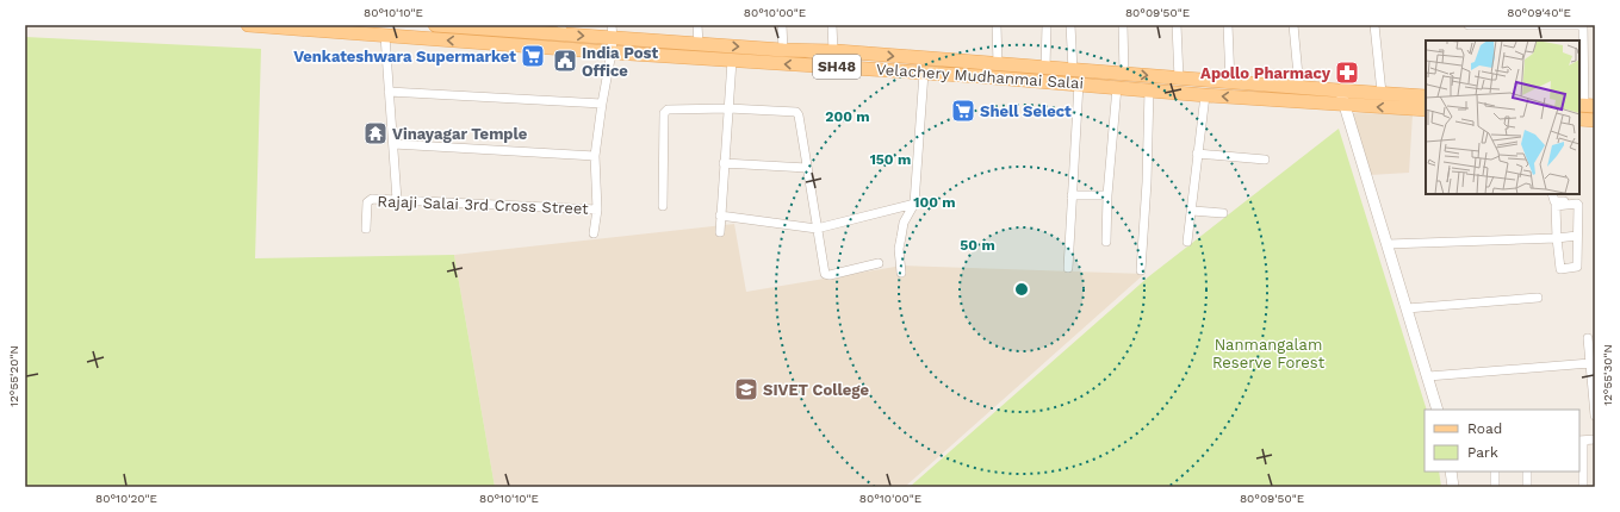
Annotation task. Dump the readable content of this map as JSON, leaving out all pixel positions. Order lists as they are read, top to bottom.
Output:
{
  "streets": {
    "main road": ["SH48", "Velachery Mudhanmai Salai"],
    "street": ["Rajaji Salai 3rd Cross Street"]
  },
  "parks": ["Nanmangalam Reserve Forest"],
  "places": {
    "supermarket": ["Venkateshwara Supermarket", "Shell Select"],
    "public building": ["India Post Office"],
    "pharmacy": ["Apollo Pharmacy"],
    "temple": ["Vinayagar Temple"],
    "school or university": ["SIVET College"]
  },
  "legend": ["Road", "Park"],
  "coordinates": [
    "80°10'10\"E",
    "80°10'00\"E",
    "80°09'50\"E",
    "80°09'40\"E",
    "12°55'30\"N",
    "12°55'20\"N",
    "80°10'20\"E"
  ],
  "rings": [
    "200 m",
    "150 m",
    "100 m",
    "50 m"
  ]
}
